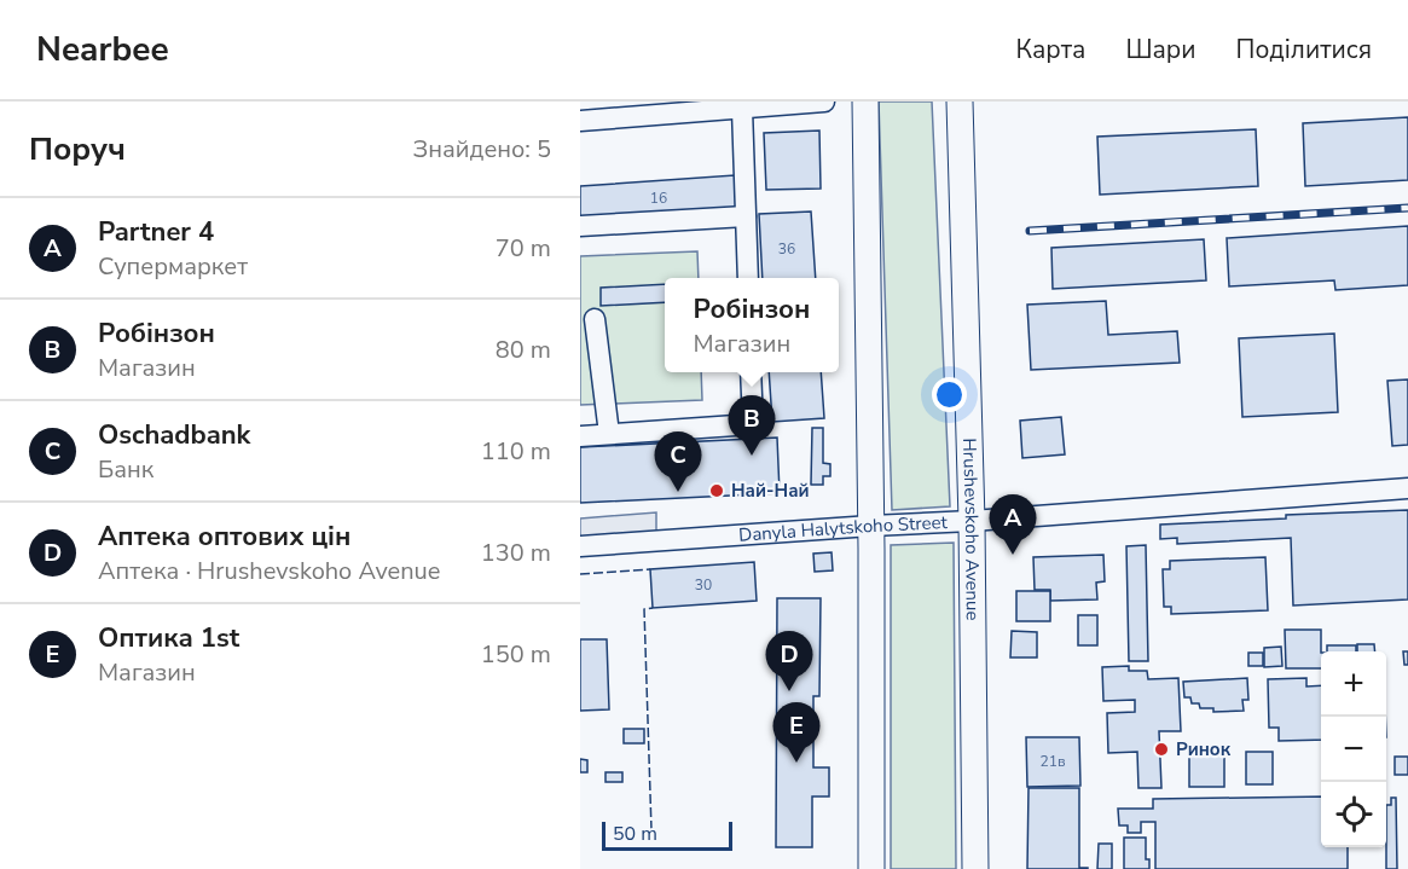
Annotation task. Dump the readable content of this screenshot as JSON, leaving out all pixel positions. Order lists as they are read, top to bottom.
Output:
{
  "streets": {
    "main road": ["Hrushevskoho Avenue"],
    "street": ["Danyla Halytskoho Street"]
  },
  "crossings": [
    ["Hrushevskoho Avenue", "Danyla Halytskoho Street"]
  ],
  "places": ["Най-Най", "Ринок"],
  "house_numbers": [
    "16",
    "36",
    "30",
    "21в"
  ],
  "scale_bar": "50 m",
  "page": {
    "header": "Nearbee",
    "nav": ["Карта", "Шари", "Поділитися"],
    "heading": ["Поруч", "Знайдено: 5"],
    "list": [
      {
        "mark": "A",
        "name": "Partner 4",
        "note": "Супермаркет",
        "value": "70 m"
      },
      {
        "mark": "B",
        "name": "Робінзон",
        "note": "Магазин",
        "value": "80 m"
      },
      {
        "mark": "C",
        "name": "Oschadbank",
        "note": "Банк",
        "value": "110 m"
      },
      {
        "mark": "D",
        "name": "Аптека оптових цін",
        "note": "Аптека · Hrushevskoho Avenue",
        "value": "130 m"
      },
      {
        "mark": "E",
        "name": "Оптика 1st",
        "note": "Магазин",
        "value": "150 m"
      }
    ],
    "popup": ["Робінзон", "Магазин"],
    "pins": [
      "B",
      "C",
      "A",
      "D",
      "E"
    ],
    "map_buttons": ["+", "−"],
    "scale": "50 m"
  }
}
